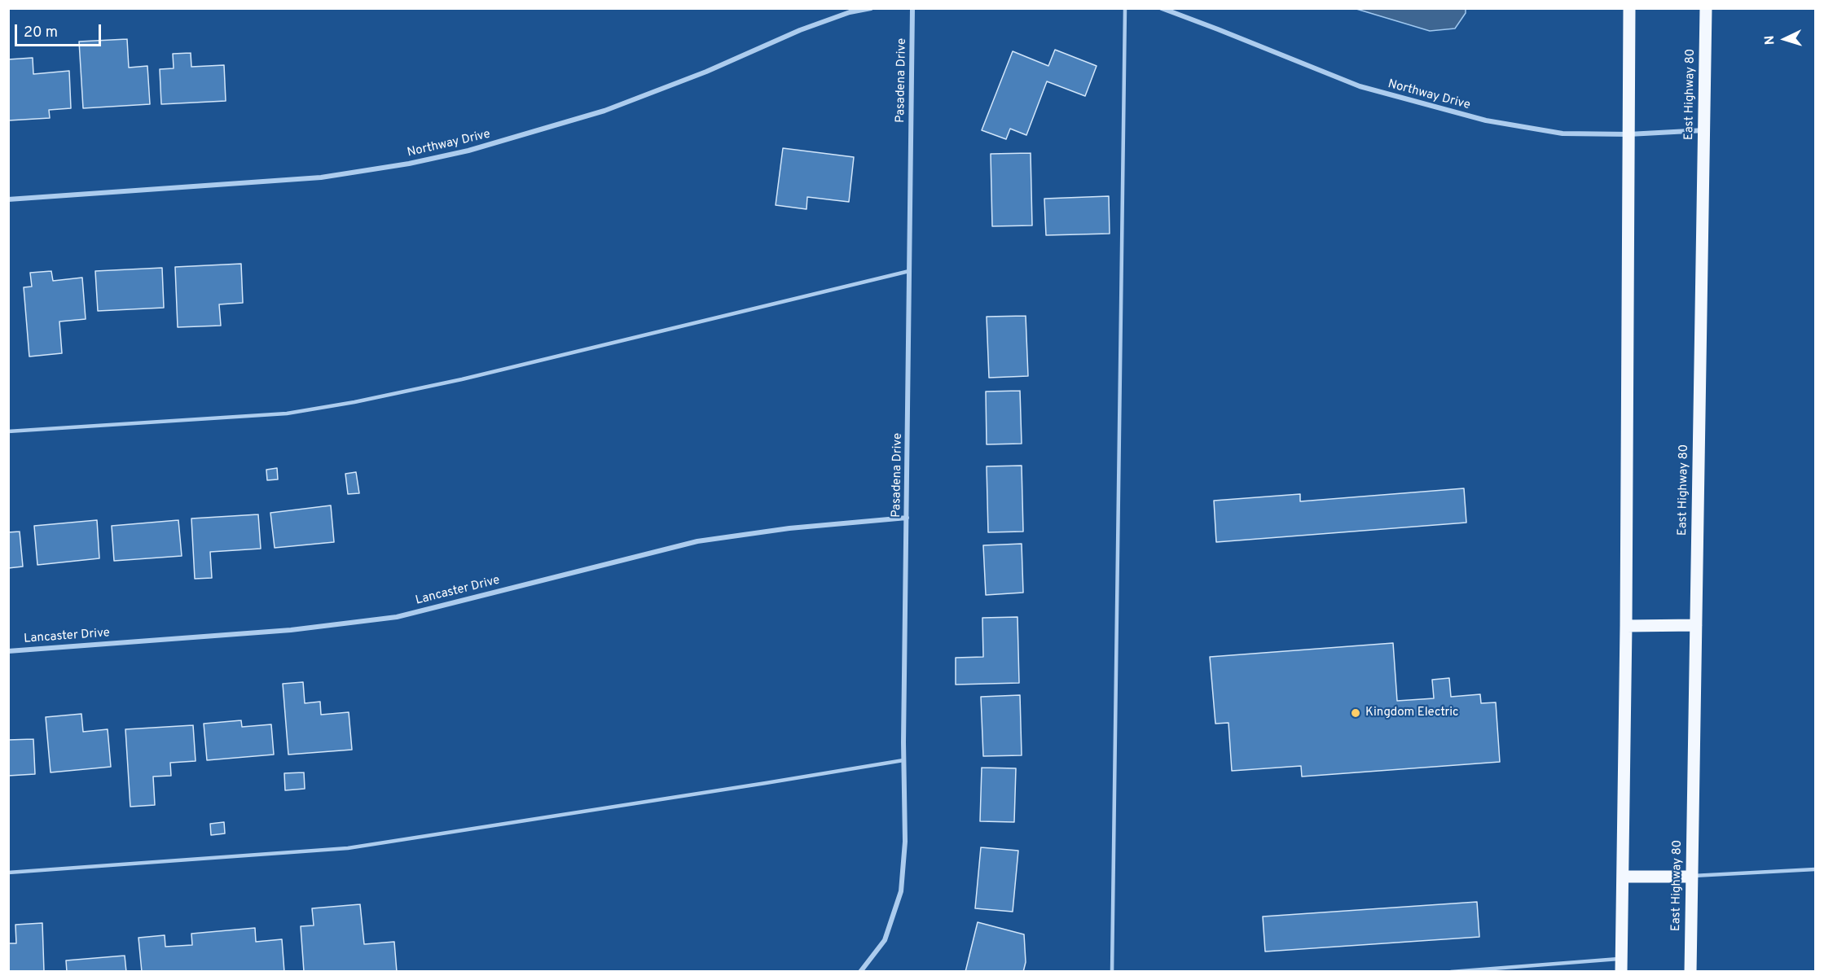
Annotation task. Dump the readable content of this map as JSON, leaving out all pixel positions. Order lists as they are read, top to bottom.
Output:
{
  "streets": {
    "main road": ["East Highway 80"],
    "street": ["Pasadena Drive", "Northway Drive", "Lancaster Drive"]
  },
  "crossings": [
    ["Pasadena Drive", "Lancaster Drive"],
    ["East Highway 80", "Northway Drive"]
  ],
  "places": ["Kingdom Electric"],
  "scale_bar": "20 m",
  "north": "left"
}
